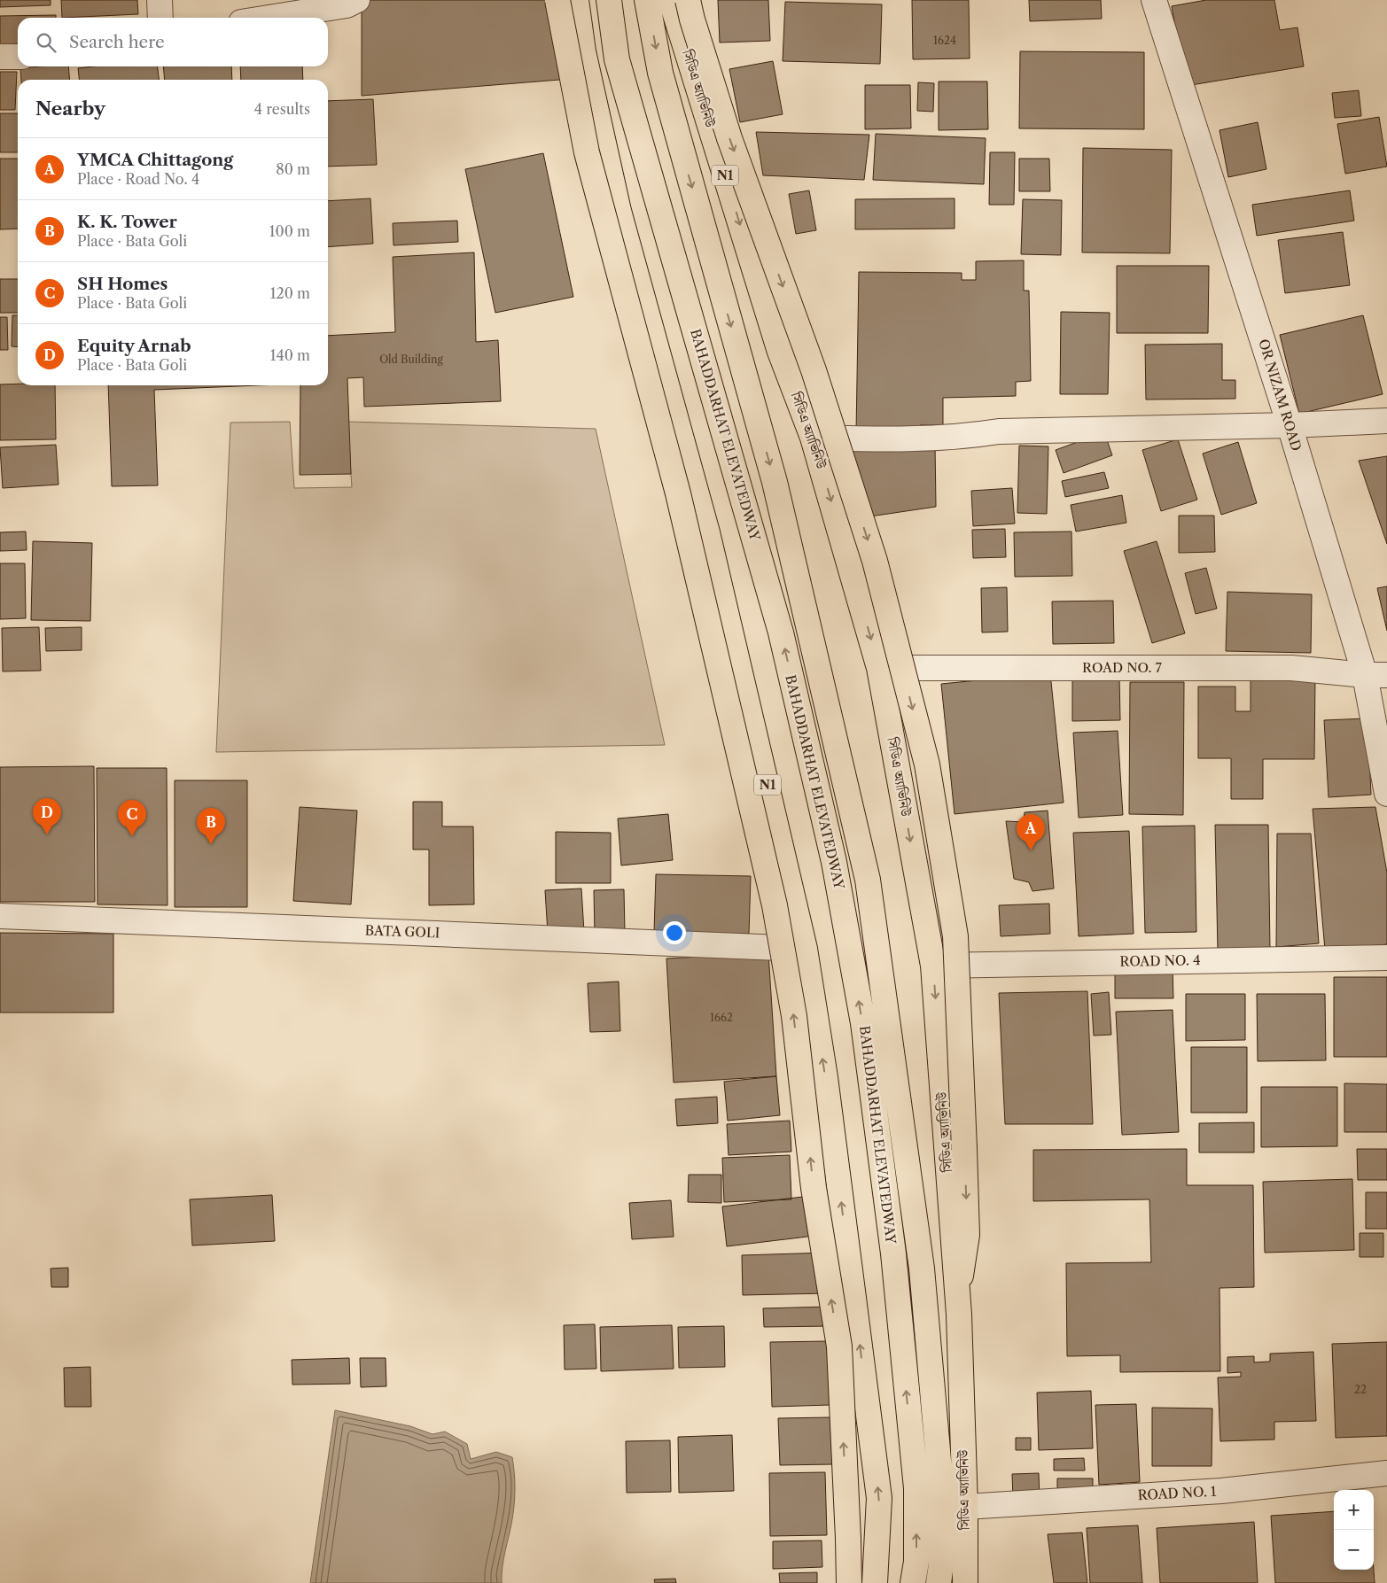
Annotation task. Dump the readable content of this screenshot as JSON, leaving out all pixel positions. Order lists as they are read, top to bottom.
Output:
{
  "streets": {
    "main road": ["সিডিএ অ্যাভিনিউ", "N1", "BAHADDARHAT ELEVATEDWAY"],
    "street": [
      "OR NIZAM ROAD",
      "ROAD NO. 7",
      "BATA GOLI",
      "ROAD NO. 4",
      "ROAD NO. 1"
    ]
  },
  "crossings": [
    ["সিডিএ অ্যাভিনিউ", "ROAD NO. 7"],
    ["সিডিএ অ্যাভিনিউ", "ROAD NO. 4"],
    ["সিডিএ অ্যাভিনিউ", "ROAD NO. 1"],
    ["N1", "BATA GOLI"],
    ["OR NIZAM ROAD", "ROAD NO. 7"]
  ],
  "house_numbers": [
    "1624",
    "Old Building",
    "1662",
    "22"
  ],
  "page": {
    "search": "Search here",
    "heading": ["Nearby", "4 results"],
    "list": [
      {
        "mark": "A",
        "name": "YMCA Chittagong",
        "note": "Place · Road No. 4",
        "value": "80 m"
      },
      {
        "mark": "B",
        "name": "K. K. Tower",
        "note": "Place · Bata Goli",
        "value": "100 m"
      },
      {
        "mark": "C",
        "name": "SH Homes",
        "note": "Place · Bata Goli",
        "value": "120 m"
      },
      {
        "mark": "D",
        "name": "Equity Arnab",
        "note": "Place · Bata Goli",
        "value": "140 m"
      }
    ],
    "pins": [
      "D",
      "C",
      "B",
      "A"
    ],
    "map_buttons": ["+", "−"]
  }
}
